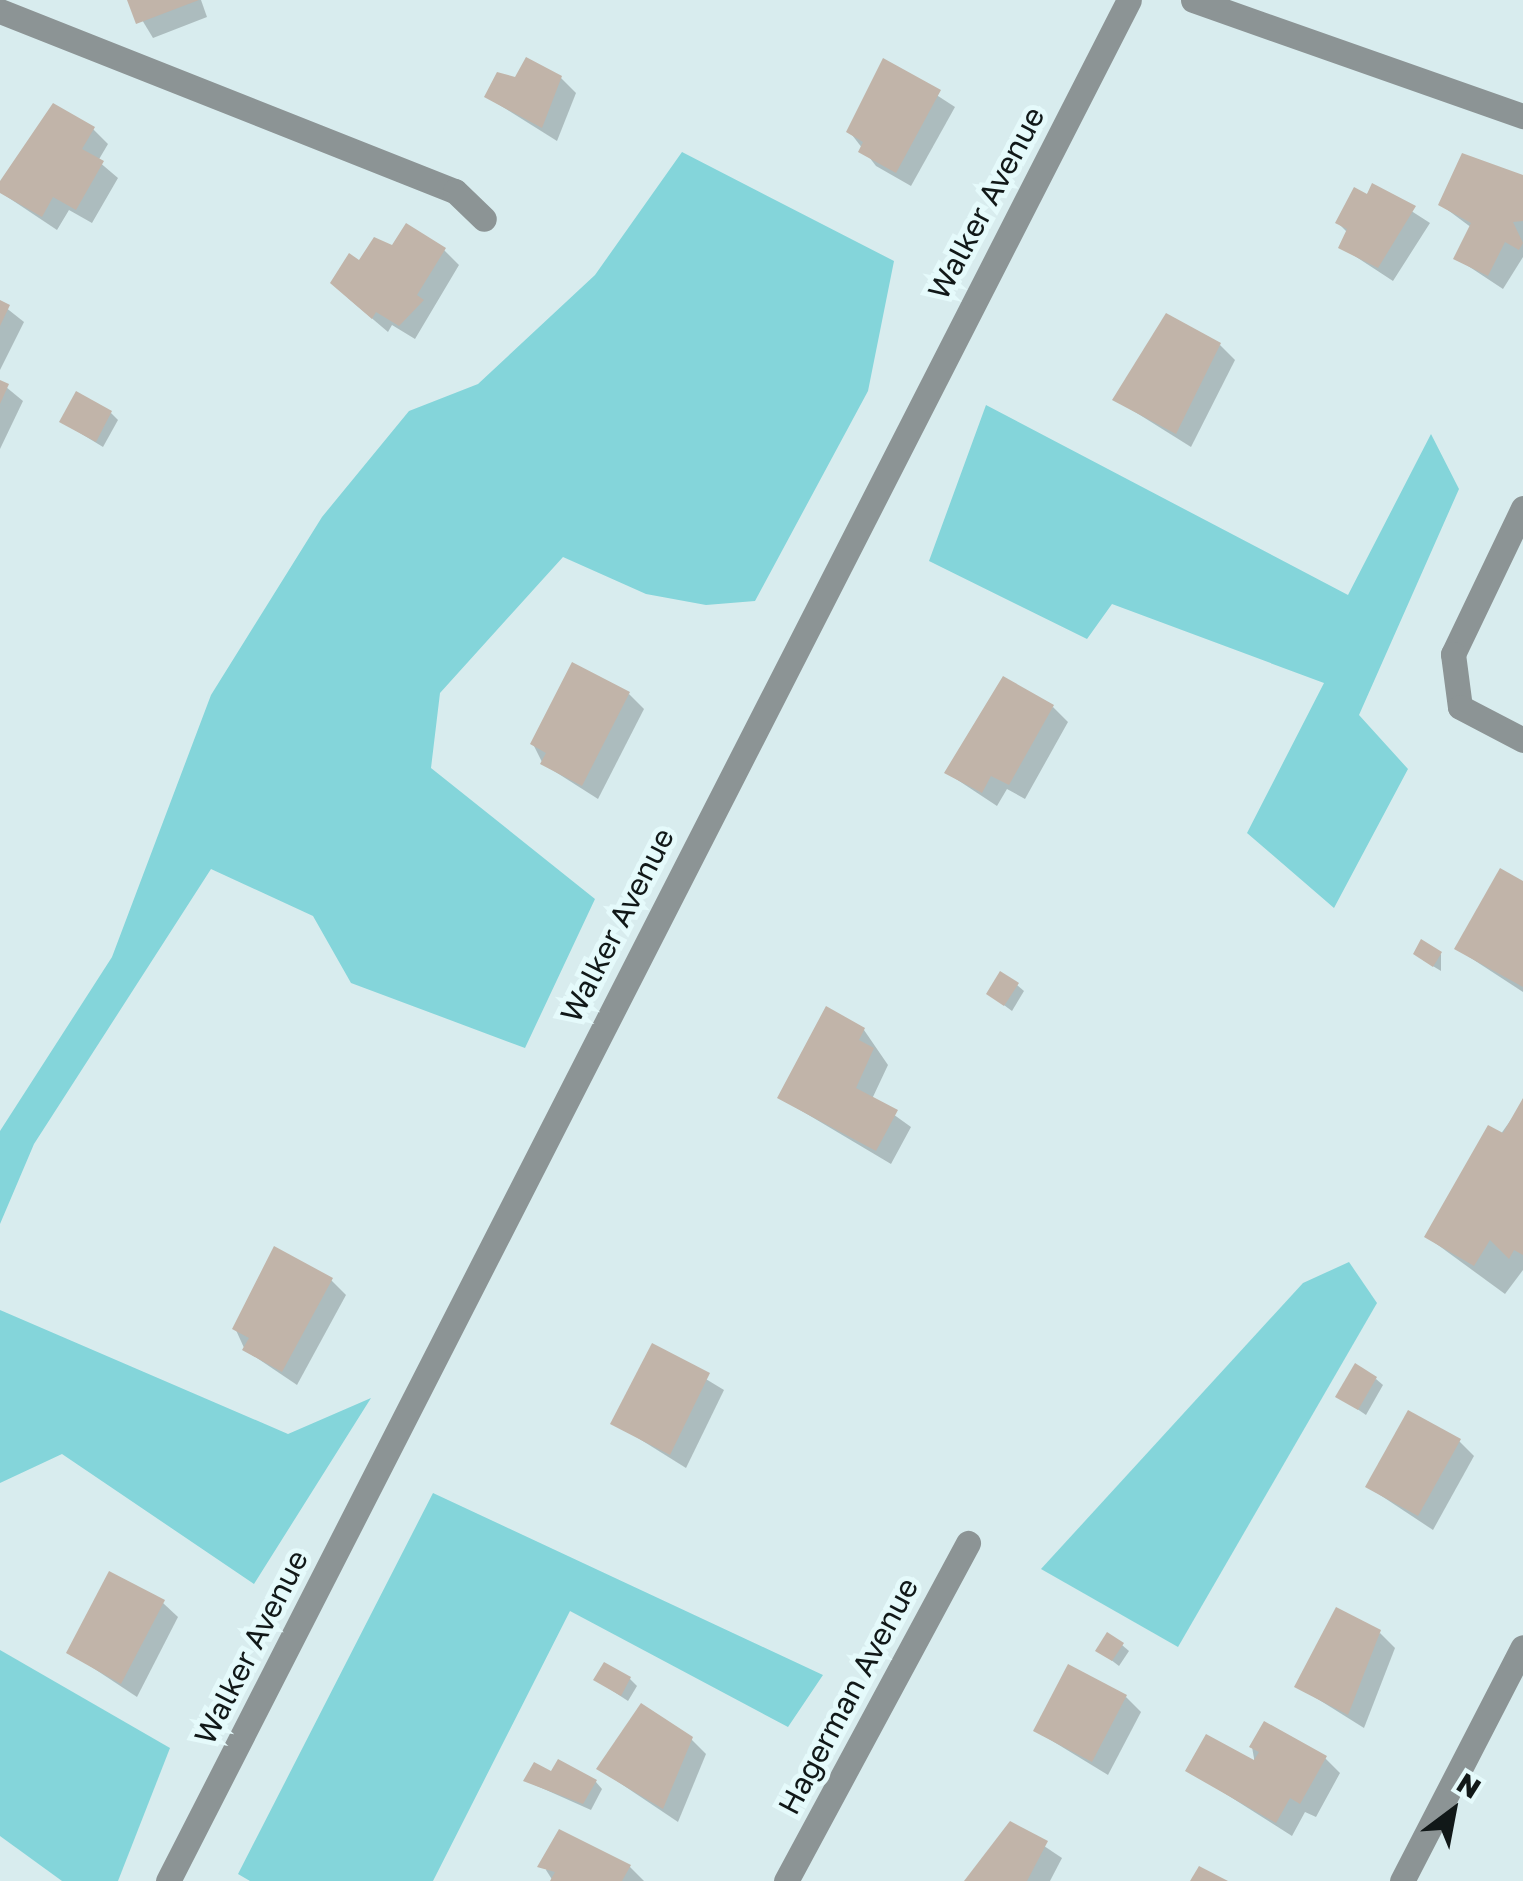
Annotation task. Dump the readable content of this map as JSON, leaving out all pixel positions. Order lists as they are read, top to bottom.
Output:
{
  "streets": {
    "street": ["Walker Avenue", "Hagerman Avenue"]
  },
  "north": "top right"
}
